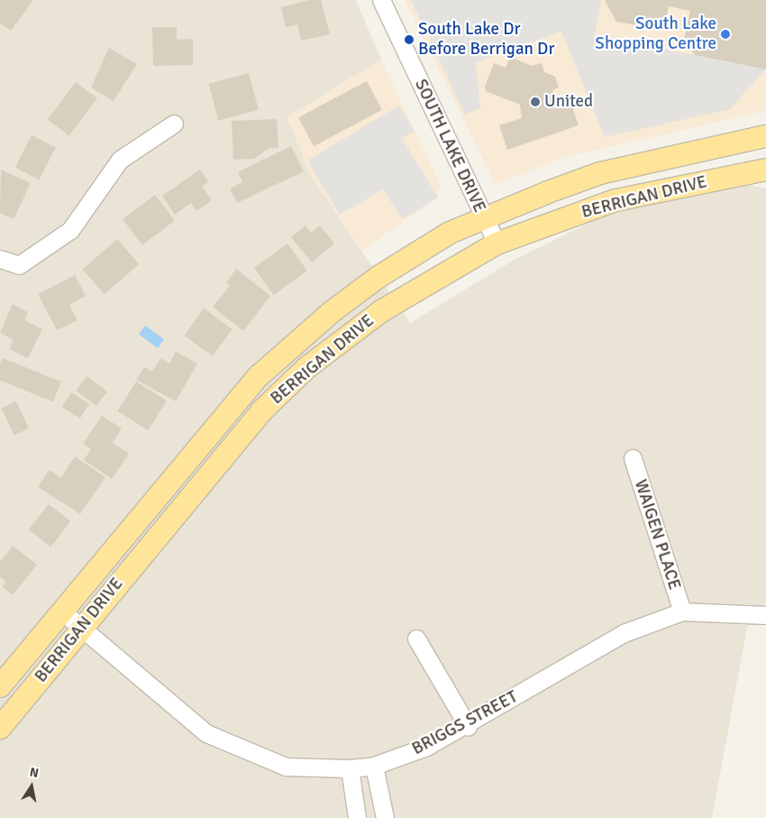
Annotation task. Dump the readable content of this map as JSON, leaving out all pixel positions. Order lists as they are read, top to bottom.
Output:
{
  "streets": {
    "main road": ["BERRIGAN DRIVE"],
    "street": ["SOUTH LAKE DRIVE", "WAIGEN PLACE", "BRIGGS STREET"]
  },
  "crossings": [
    ["SOUTH LAKE DRIVE", "BERRIGAN DRIVE"],
    ["BERRIGAN DRIVE", "BRIGGS STREET"],
    ["WAIGEN PLACE", "BRIGGS STREET"]
  ],
  "places": ["South Lake Shopping Centre", "South Lake Dr Before Berrigan Dr", "United"],
  "north": "top"
}
